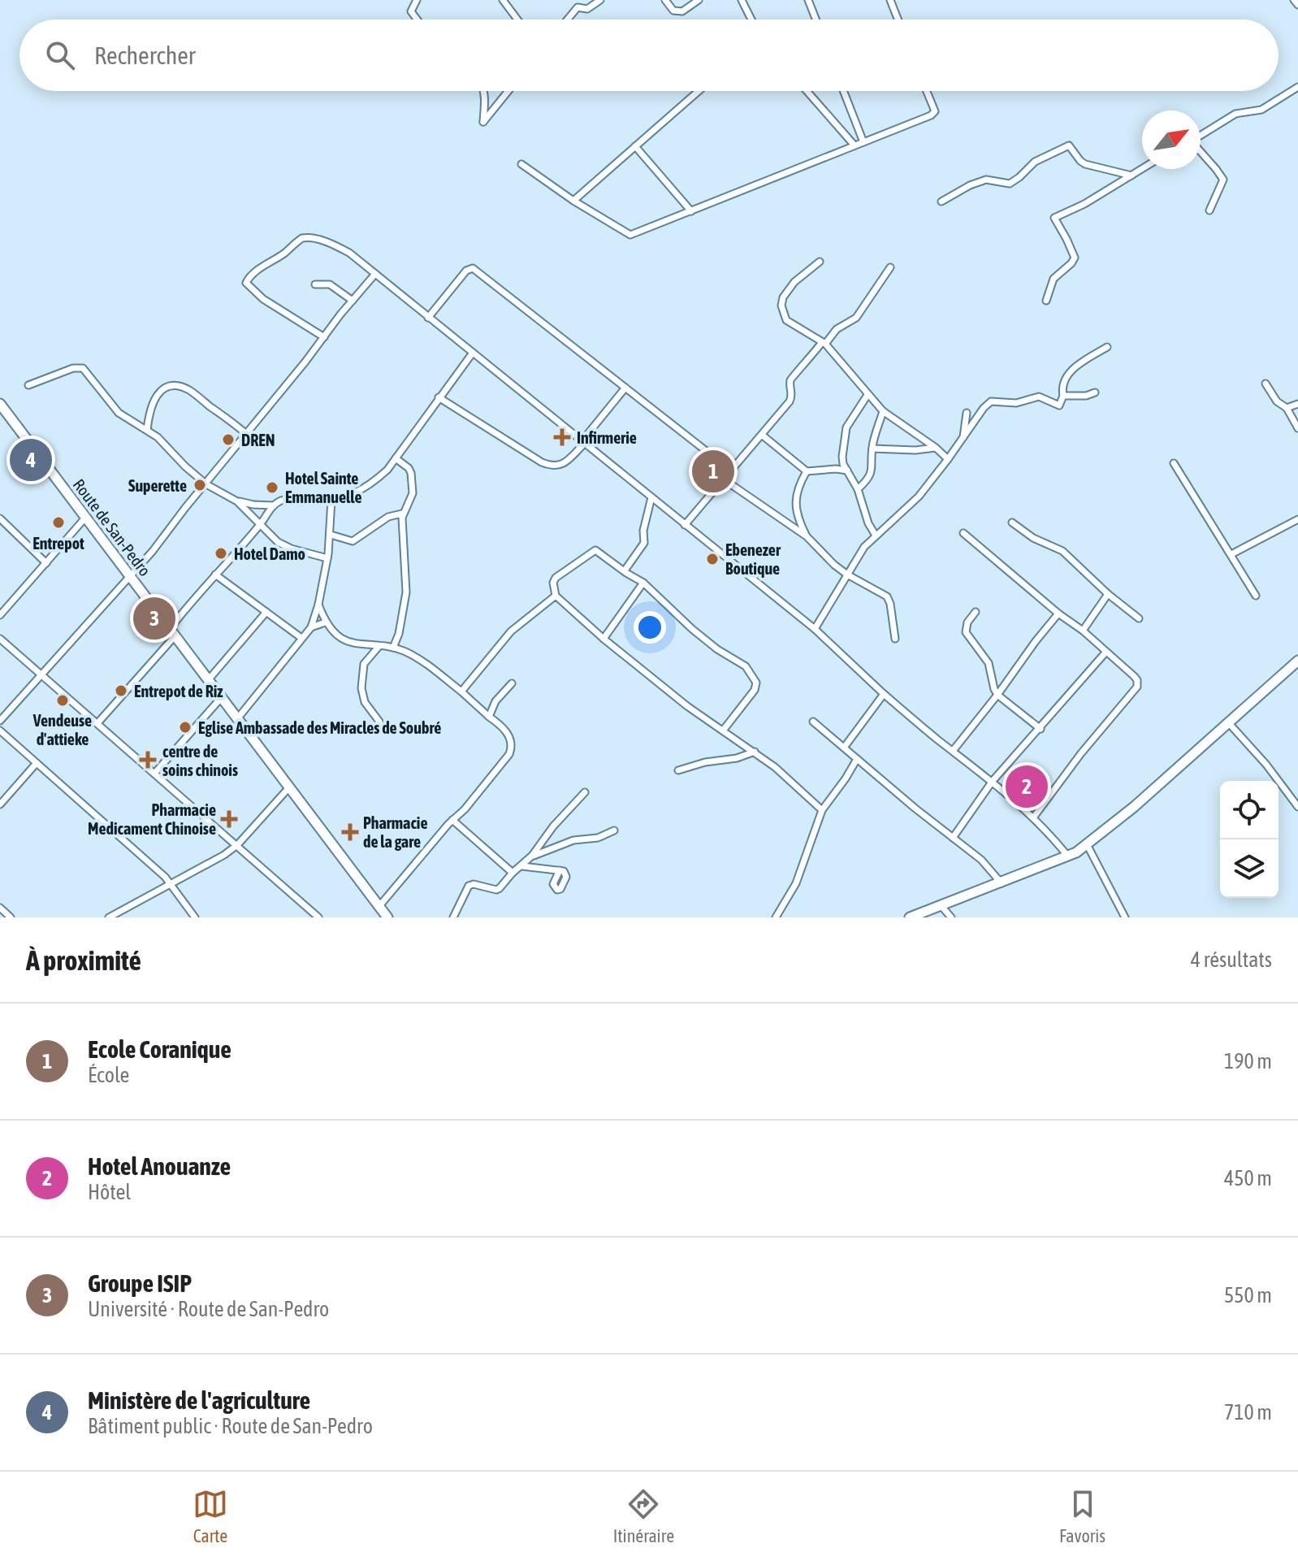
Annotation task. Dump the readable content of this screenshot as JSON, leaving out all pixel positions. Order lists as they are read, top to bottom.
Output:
{
  "streets": {
    "main road": ["Route de San-Pedro"]
  },
  "places": {
    "health": [
      "Infirmerie",
      "centre de soins chinois",
      "Pharmacie Medicament Chinoise",
      "Pharmacie de la gare"
    ],
    "other": [
      "DREN",
      "Superette",
      "Hotel Sainte Emmanuelle",
      "Entrepot",
      "Hotel Damo",
      "Ebenezer Boutique",
      "Entrepot de Riz",
      "Vendeuse d'attieke",
      "Eglise Ambassade des Miracles de Soubré"
    ]
  },
  "north": "top right",
  "page": {
    "search": "Rechercher",
    "pins": [
      "4",
      "1",
      "3",
      "2"
    ],
    "heading": ["À proximité", "4 résultats"],
    "list": [
      {
        "mark": "1",
        "name": "Ecole Coranique",
        "note": "École",
        "value": "190 m"
      },
      {
        "mark": "2",
        "name": "Hotel Anouanze",
        "note": "Hôtel",
        "value": "450 m"
      },
      {
        "mark": "3",
        "name": "Groupe ISIP",
        "note": "Université · Route de San-Pedro",
        "value": "550 m"
      },
      {
        "mark": "4",
        "name": "Ministère de l'agriculture",
        "note": "Bâtiment public · Route de San-Pedro",
        "value": "710 m"
      }
    ],
    "nav": ["Carte", "Itinéraire", "Favoris"]
  }
}
